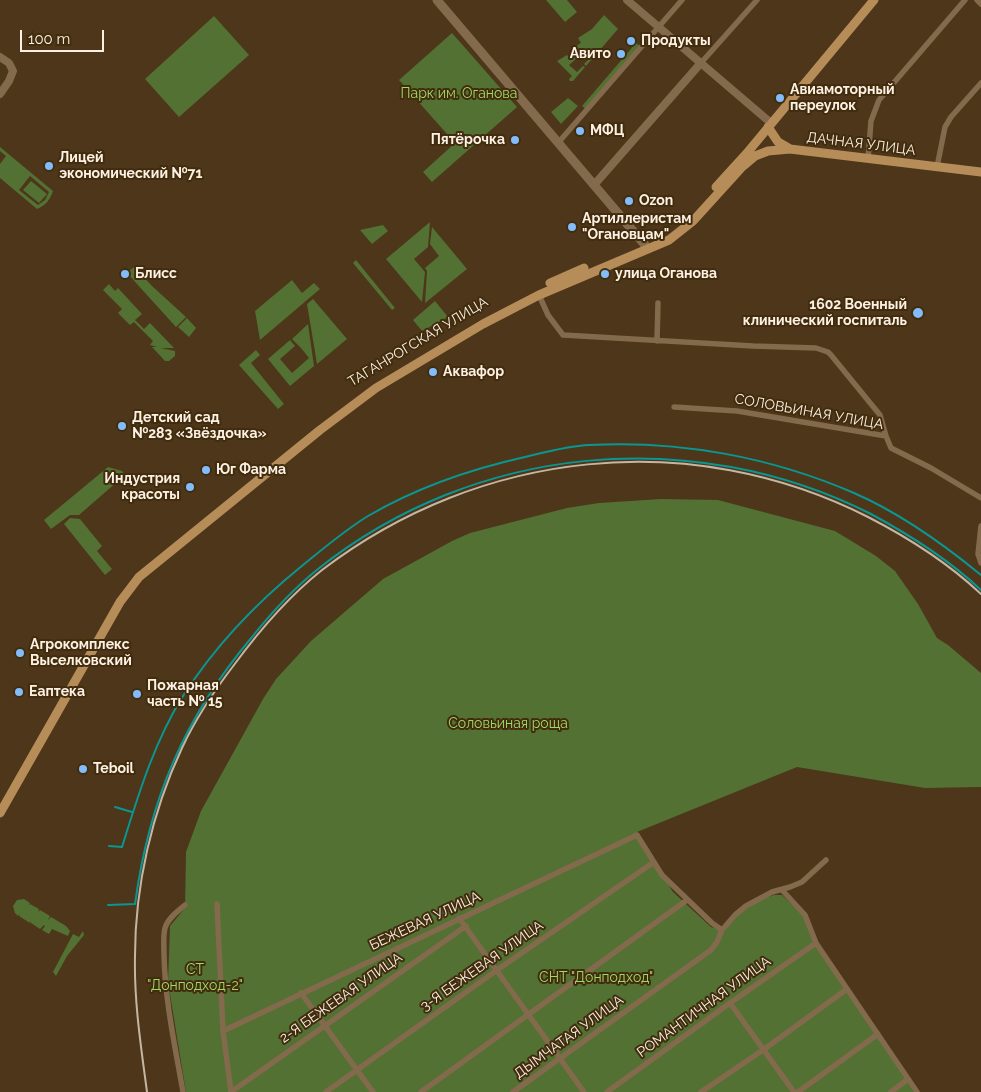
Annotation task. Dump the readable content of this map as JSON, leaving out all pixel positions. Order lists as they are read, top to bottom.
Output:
{
  "streets": {
    "main road": ["ДАЧНАЯ УЛИЦА", "ТАГАНРОГСКАЯ УЛИЦА"],
    "street": [
      "СОЛОВЬИНАЯ УЛИЦА",
      "БЕЖЕВАЯ УЛИЦА",
      "3-Я БЕЖЕВАЯ УЛИЦА",
      "2-Я БЕЖЕВАЯ УЛИЦА",
      "РОМАНТИЧНАЯ УЛИЦА",
      "ДЫМЧАТАЯ УЛИЦА"
    ]
  },
  "crossings": [
    ["ДАЧНАЯ УЛИЦА", "ТАГАНРОГСКАЯ УЛИЦА"],
    ["БЕЖЕВАЯ УЛИЦА", "3-Я БЕЖЕВАЯ УЛИЦА"]
  ],
  "parks": [
    "Парк им. Оганова",
    "Соловьиная роща",
    "СТ \"Донподход-2\"",
    "СНТ \"Донподход\""
  ],
  "places": [
    "Продукты",
    "Авито",
    "Авиамоторный переулок",
    "МФЦ",
    "Пятёрочка",
    "Лицей экономический №71",
    "Ozon",
    "Артиллеристам \"Огановцам\"",
    "Блисс",
    "улица Оганова",
    "1602 Военный клинический госпиталь",
    "Аквафор",
    "Детский сад №283 «Звёздочка»",
    "Юг Фарма",
    "Индустрия красоты",
    "Агрокомплекс Выселковский",
    "Еаптека",
    "Пожарная часть № 15",
    "Teboil"
  ],
  "scale_bar": "100 m"
}
